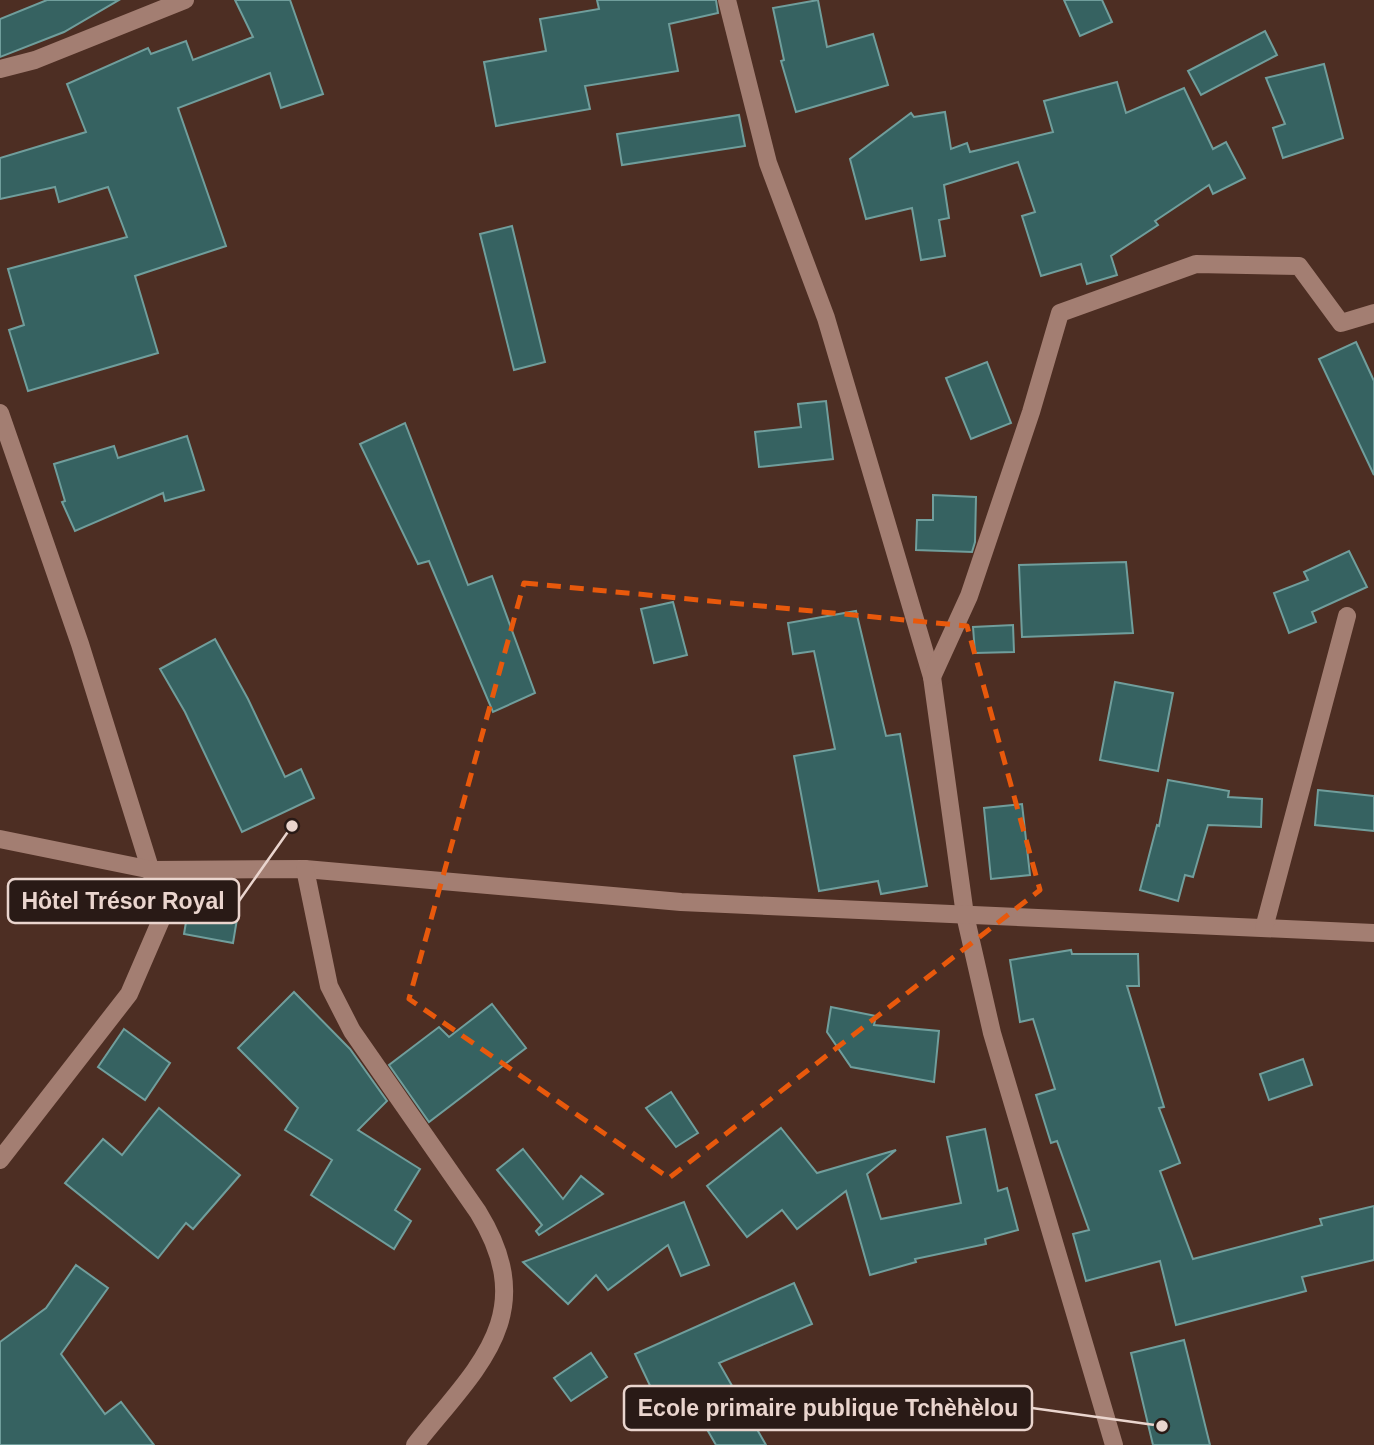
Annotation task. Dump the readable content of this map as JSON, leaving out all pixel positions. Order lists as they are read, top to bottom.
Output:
{
  "places": ["Hôtel Trésor Royal", "Ecole primaire publique Tchèhèlou"]
}
